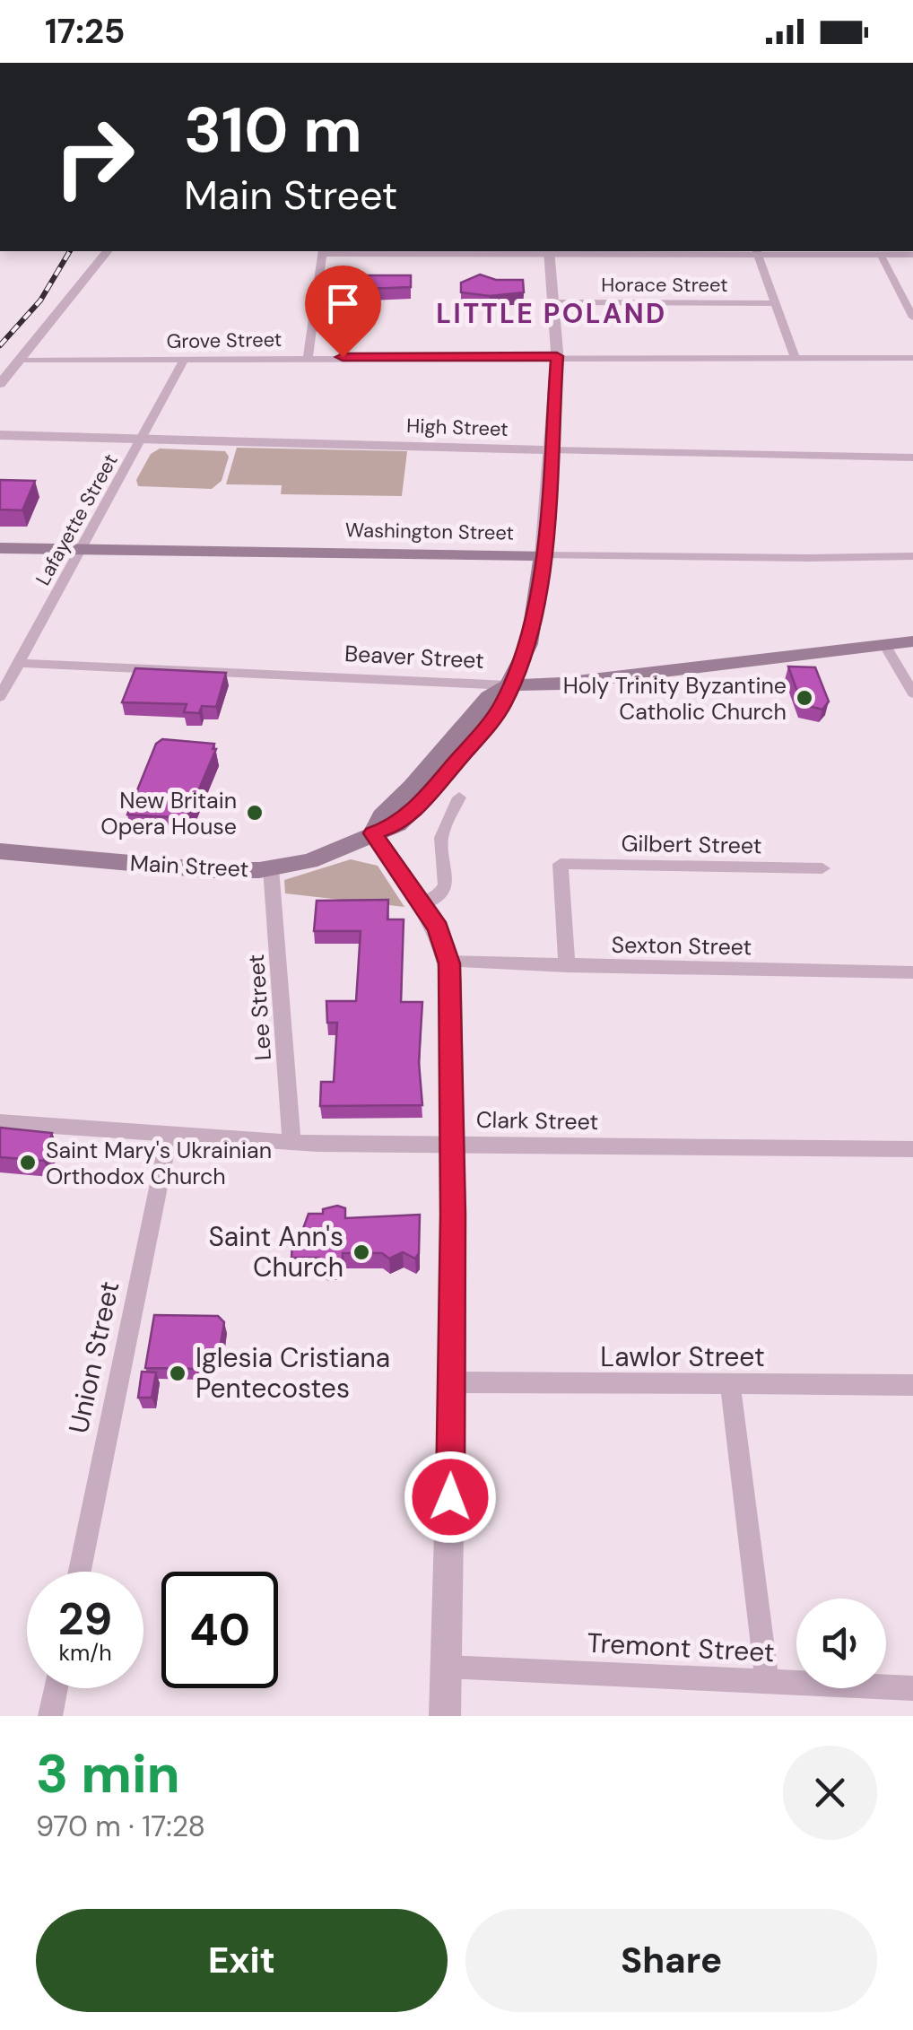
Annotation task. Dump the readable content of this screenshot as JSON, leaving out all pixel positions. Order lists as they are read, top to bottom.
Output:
{
  "streets": {
    "main road": ["Washington Street", "Beaver Street", "Main Street"],
    "street": [
      "Horace Street",
      "Grove Street",
      "High Street",
      "Lafayette Street",
      "Gilbert Street",
      "Sexton Street",
      "Lee Street",
      "Clark Street",
      "Union Street",
      "Lawlor Street",
      "Tremont Street"
    ]
  },
  "crossings": [
    ["Grove Street", "Lafayette Street"],
    ["High Street", "Lafayette Street"],
    ["Lafayette Street", "Washington Street"],
    ["Lafayette Street", "Beaver Street"],
    ["Washington Street", "Main Street"],
    ["Beaver Street", "Main Street"],
    ["Gilbert Street", "Sexton Street"],
    ["Main Street", "Lee Street"],
    ["Lee Street", "Clark Street"],
    ["Clark Street", "Union Street"]
  ],
  "districts": ["LITTLE POLAND"],
  "places": [
    "Holy Trinity Byzantine Catholic Church",
    "New Britain Opera House",
    "Saint Mary's Ukrainian Orthodox Church",
    "Saint Ann's Church",
    "Iglesia Cristiana Pentecostes"
  ],
  "page": {
    "status": "17:25",
    "turn": ["310 m", "Main Street"],
    "speed": "29 km/h",
    "limit": "40",
    "heading": ["3 min", "970 m · 17:28"],
    "buttons": ["Exit", "Share"]
  }
}
